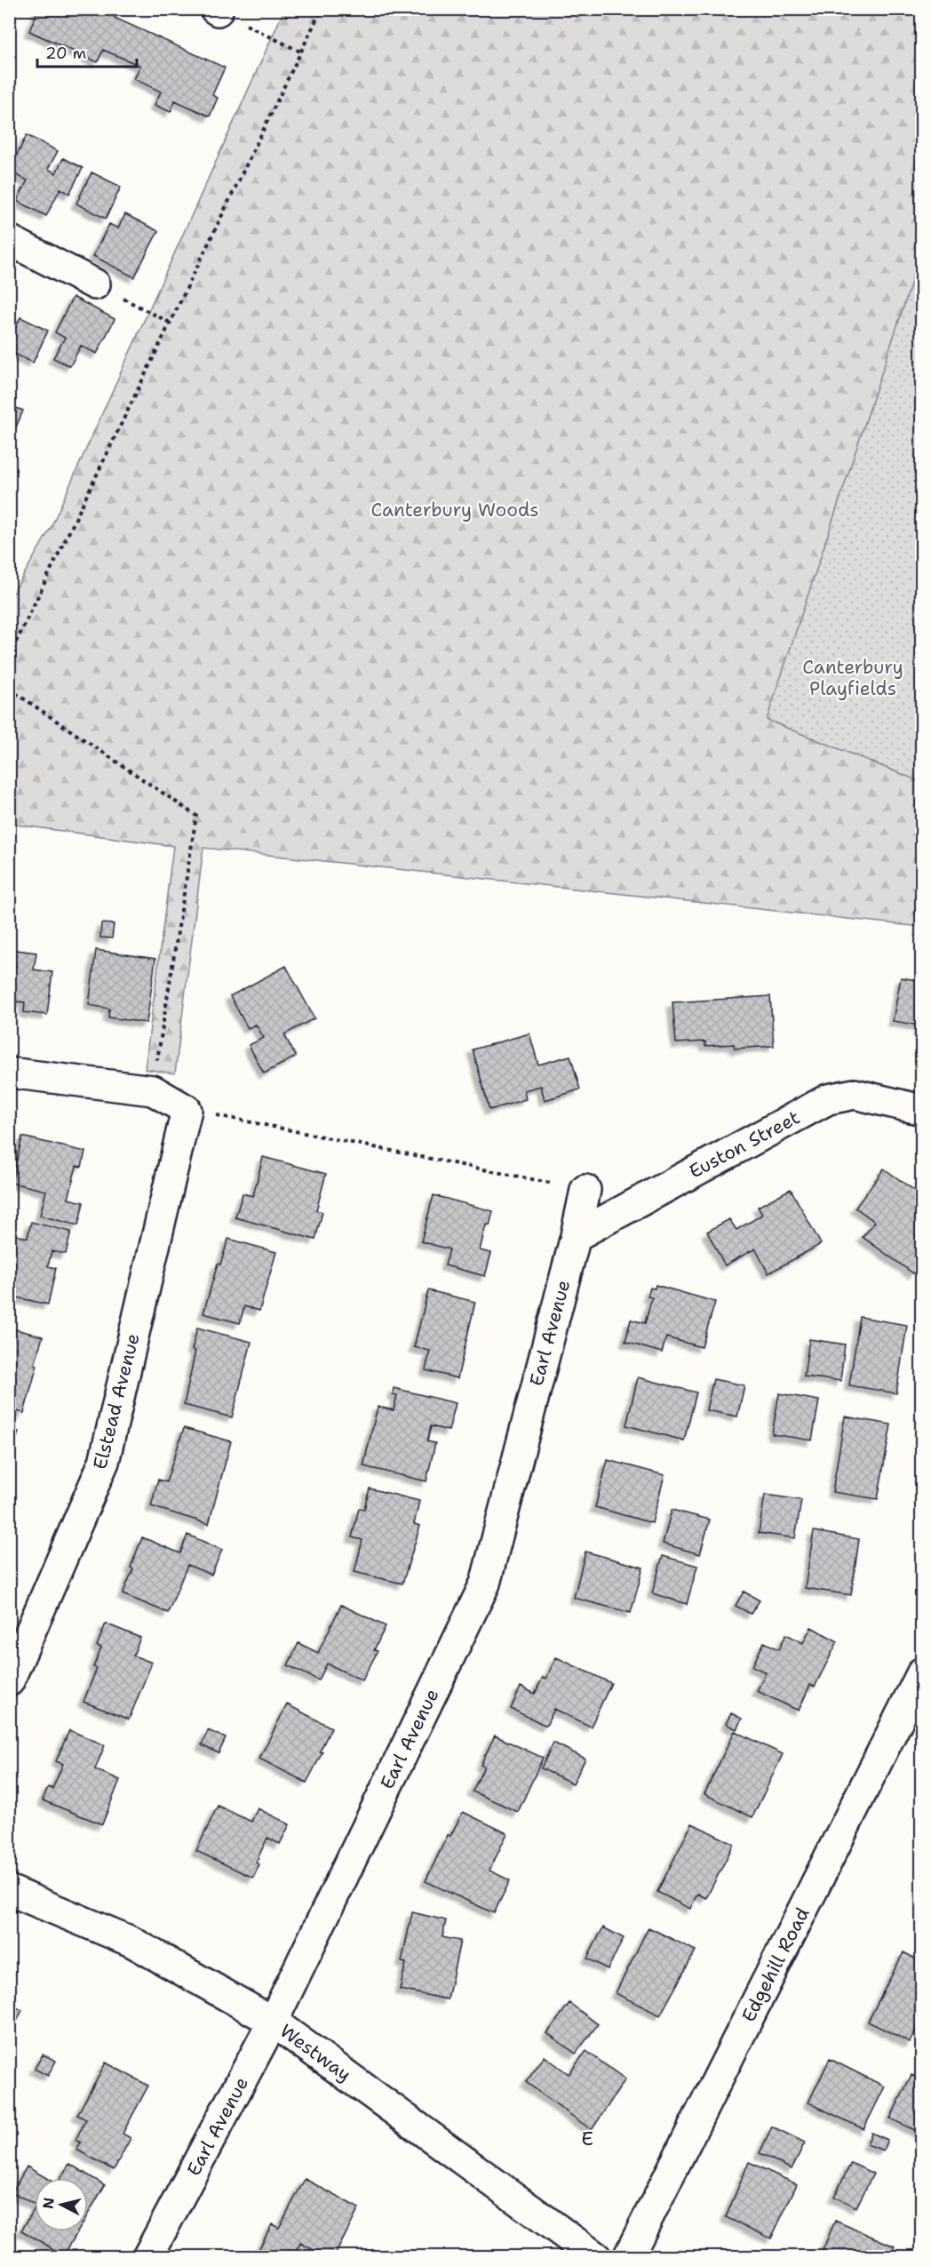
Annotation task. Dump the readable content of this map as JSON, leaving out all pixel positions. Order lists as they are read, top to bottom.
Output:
{
  "streets": {
    "street": [
      "Euston Street",
      "Earl Avenue",
      "Elstead Avenue",
      "Edgehill Road",
      "Westway"
    ]
  },
  "crossings": [
    ["Euston Street", "Earl Avenue"],
    ["Earl Avenue", "Westway"]
  ],
  "districts": ["E"],
  "parks": ["Canterbury Woods", "Canterbury Playfields"],
  "scale_bar": "20 m",
  "north": "left"
}
